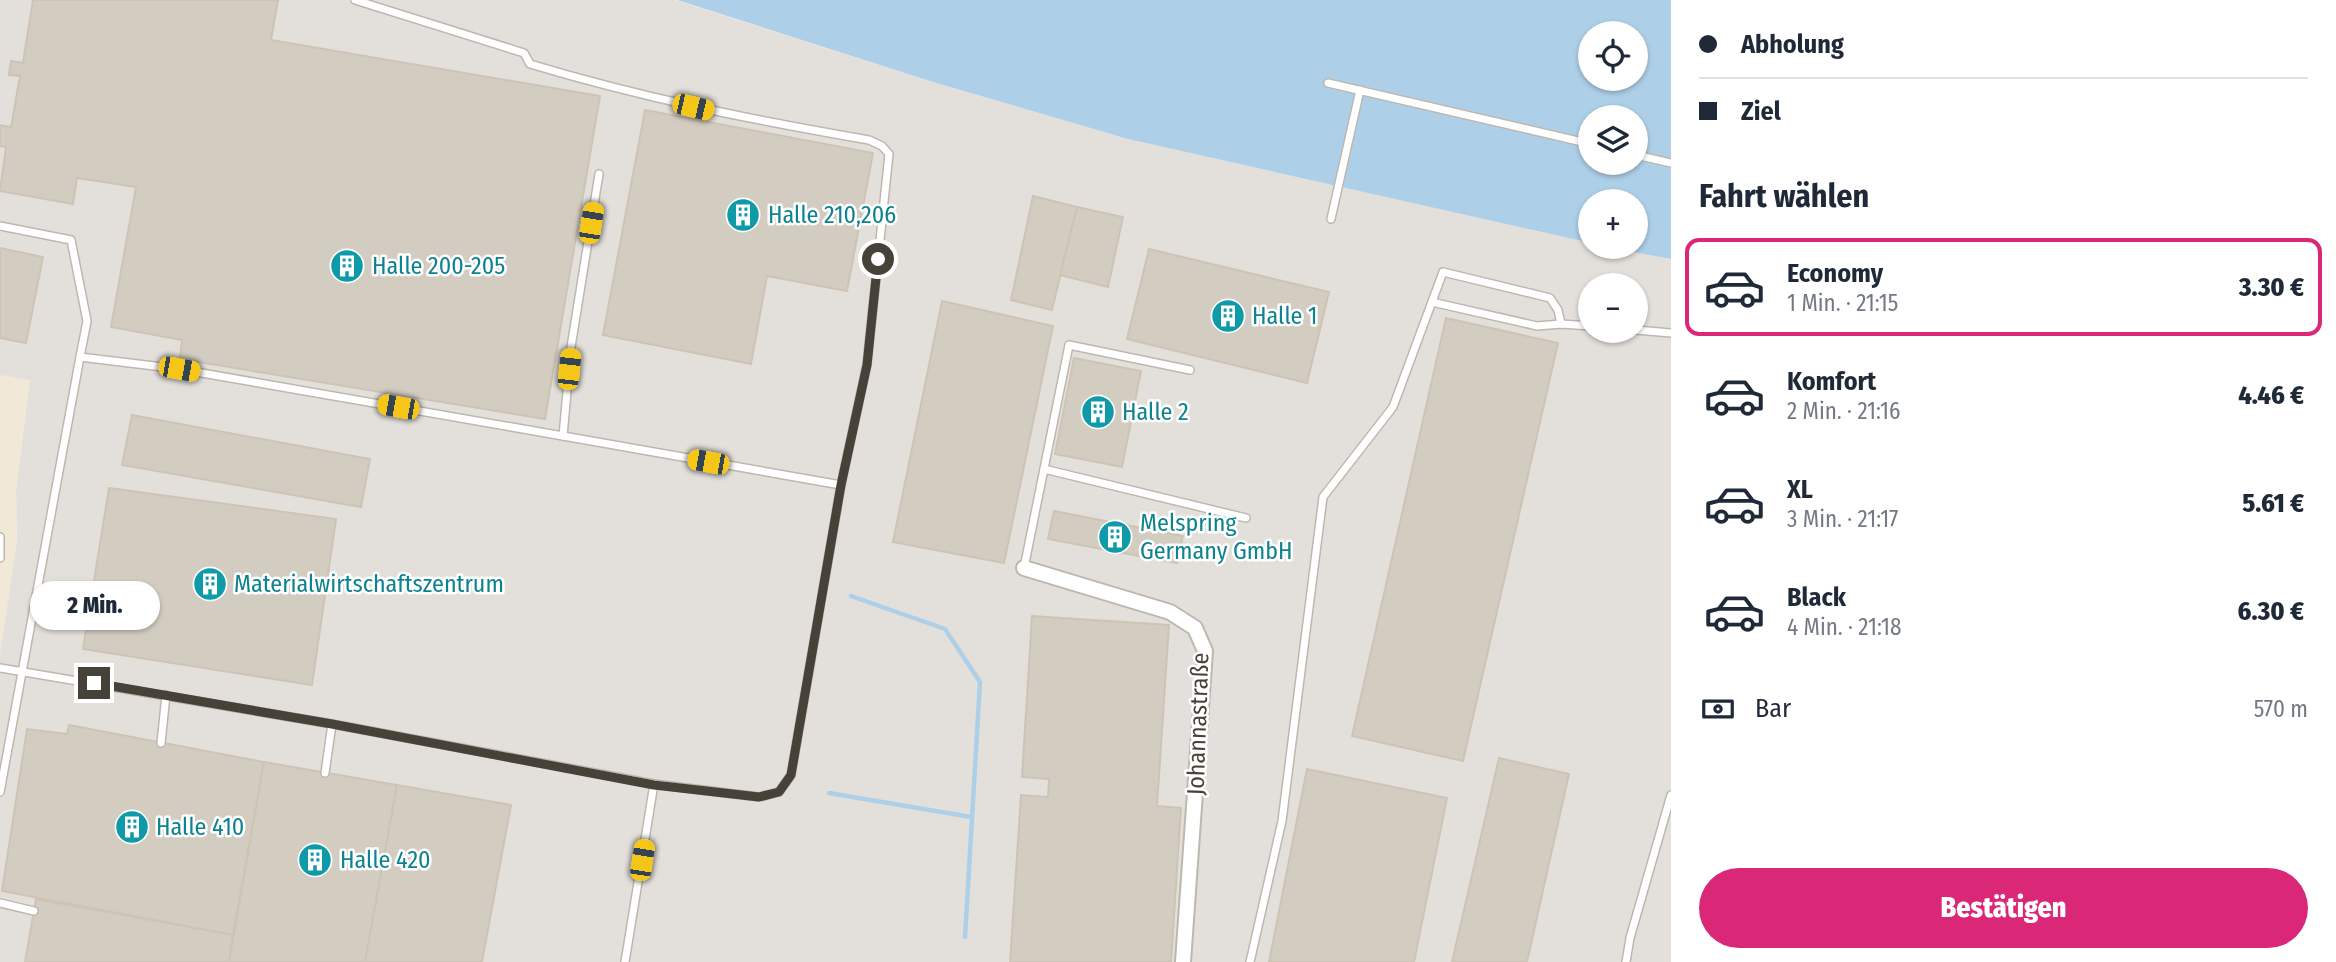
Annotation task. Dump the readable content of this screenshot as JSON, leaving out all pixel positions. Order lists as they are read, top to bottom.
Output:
{
  "streets": {
    "street": ["Johannastraße"]
  },
  "places": {
    "building": [
      "Halle 210,206",
      "Halle 200-205",
      "Halle 1",
      "Halle 2",
      "Melspring Germany GmbH",
      "Materialwirtschaftszentrum",
      "Halle 410",
      "Halle 420"
    ]
  },
  "page": {
    "banner": ["Abholung", "Ziel"],
    "map_buttons": ["+", "−"],
    "heading": "Fahrt wählen",
    "list": [
      {
        "name": "Economy",
        "note": "1 Min. · 21:15",
        "value": "3.30 €"
      },
      {
        "name": "Komfort",
        "note": "2 Min. · 21:16",
        "value": "4.46 €"
      },
      {
        "name": "XL",
        "note": "3 Min. · 21:17",
        "value": "5.61 €"
      },
      {
        "name": "Black",
        "note": "4 Min. · 21:18",
        "value": "6.30 €"
      }
    ],
    "bubble": "2 Min.",
    "pay": ["Bar", "570 m"],
    "buttons": "Bestätigen"
  }
}
